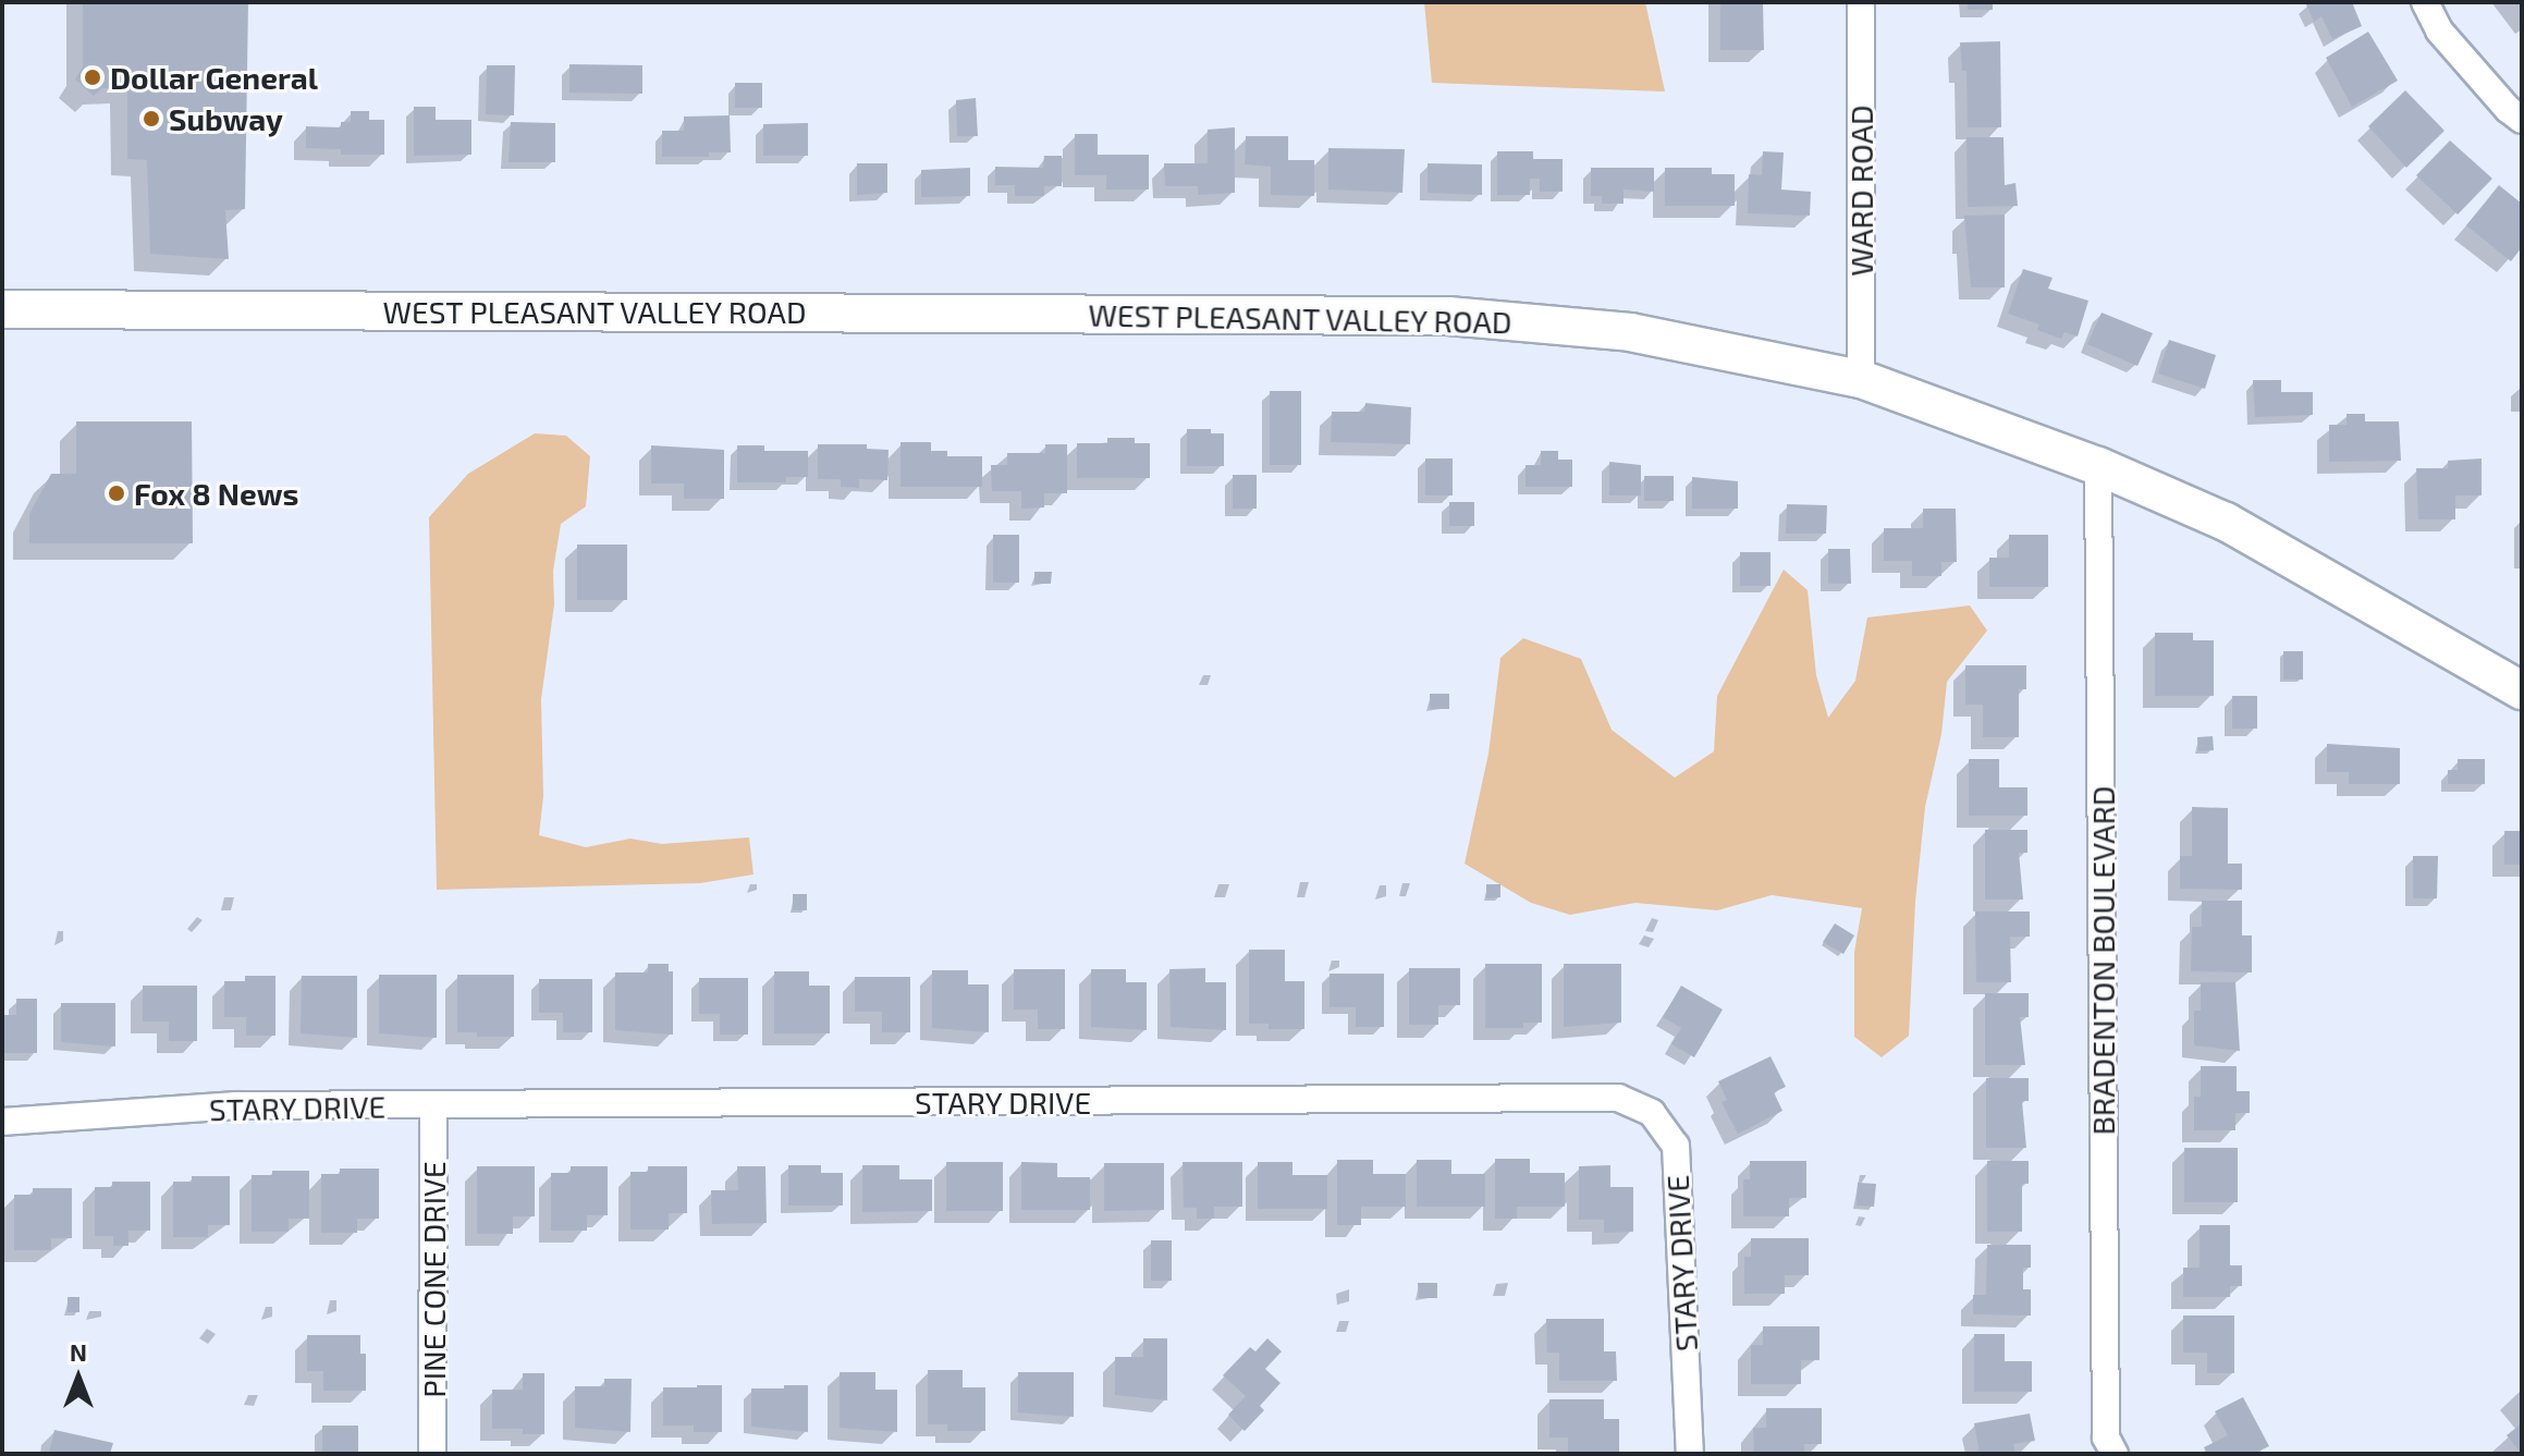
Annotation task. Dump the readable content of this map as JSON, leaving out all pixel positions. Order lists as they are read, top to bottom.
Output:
{
  "streets": {
    "main road": ["WEST PLEASANT VALLEY ROAD"],
    "street": [
      "WARD ROAD",
      "BRADENTON BOULEVARD",
      "STARY DRIVE",
      "PINE CONE DRIVE"
    ]
  },
  "crossings": [
    ["WARD ROAD", "WEST PLEASANT VALLEY ROAD"],
    ["WEST PLEASANT VALLEY ROAD", "BRADENTON BOULEVARD"],
    ["STARY DRIVE", "PINE CONE DRIVE"]
  ],
  "places": ["Dollar General", "Subway", "Fox 8 News"],
  "north": "top"
}
